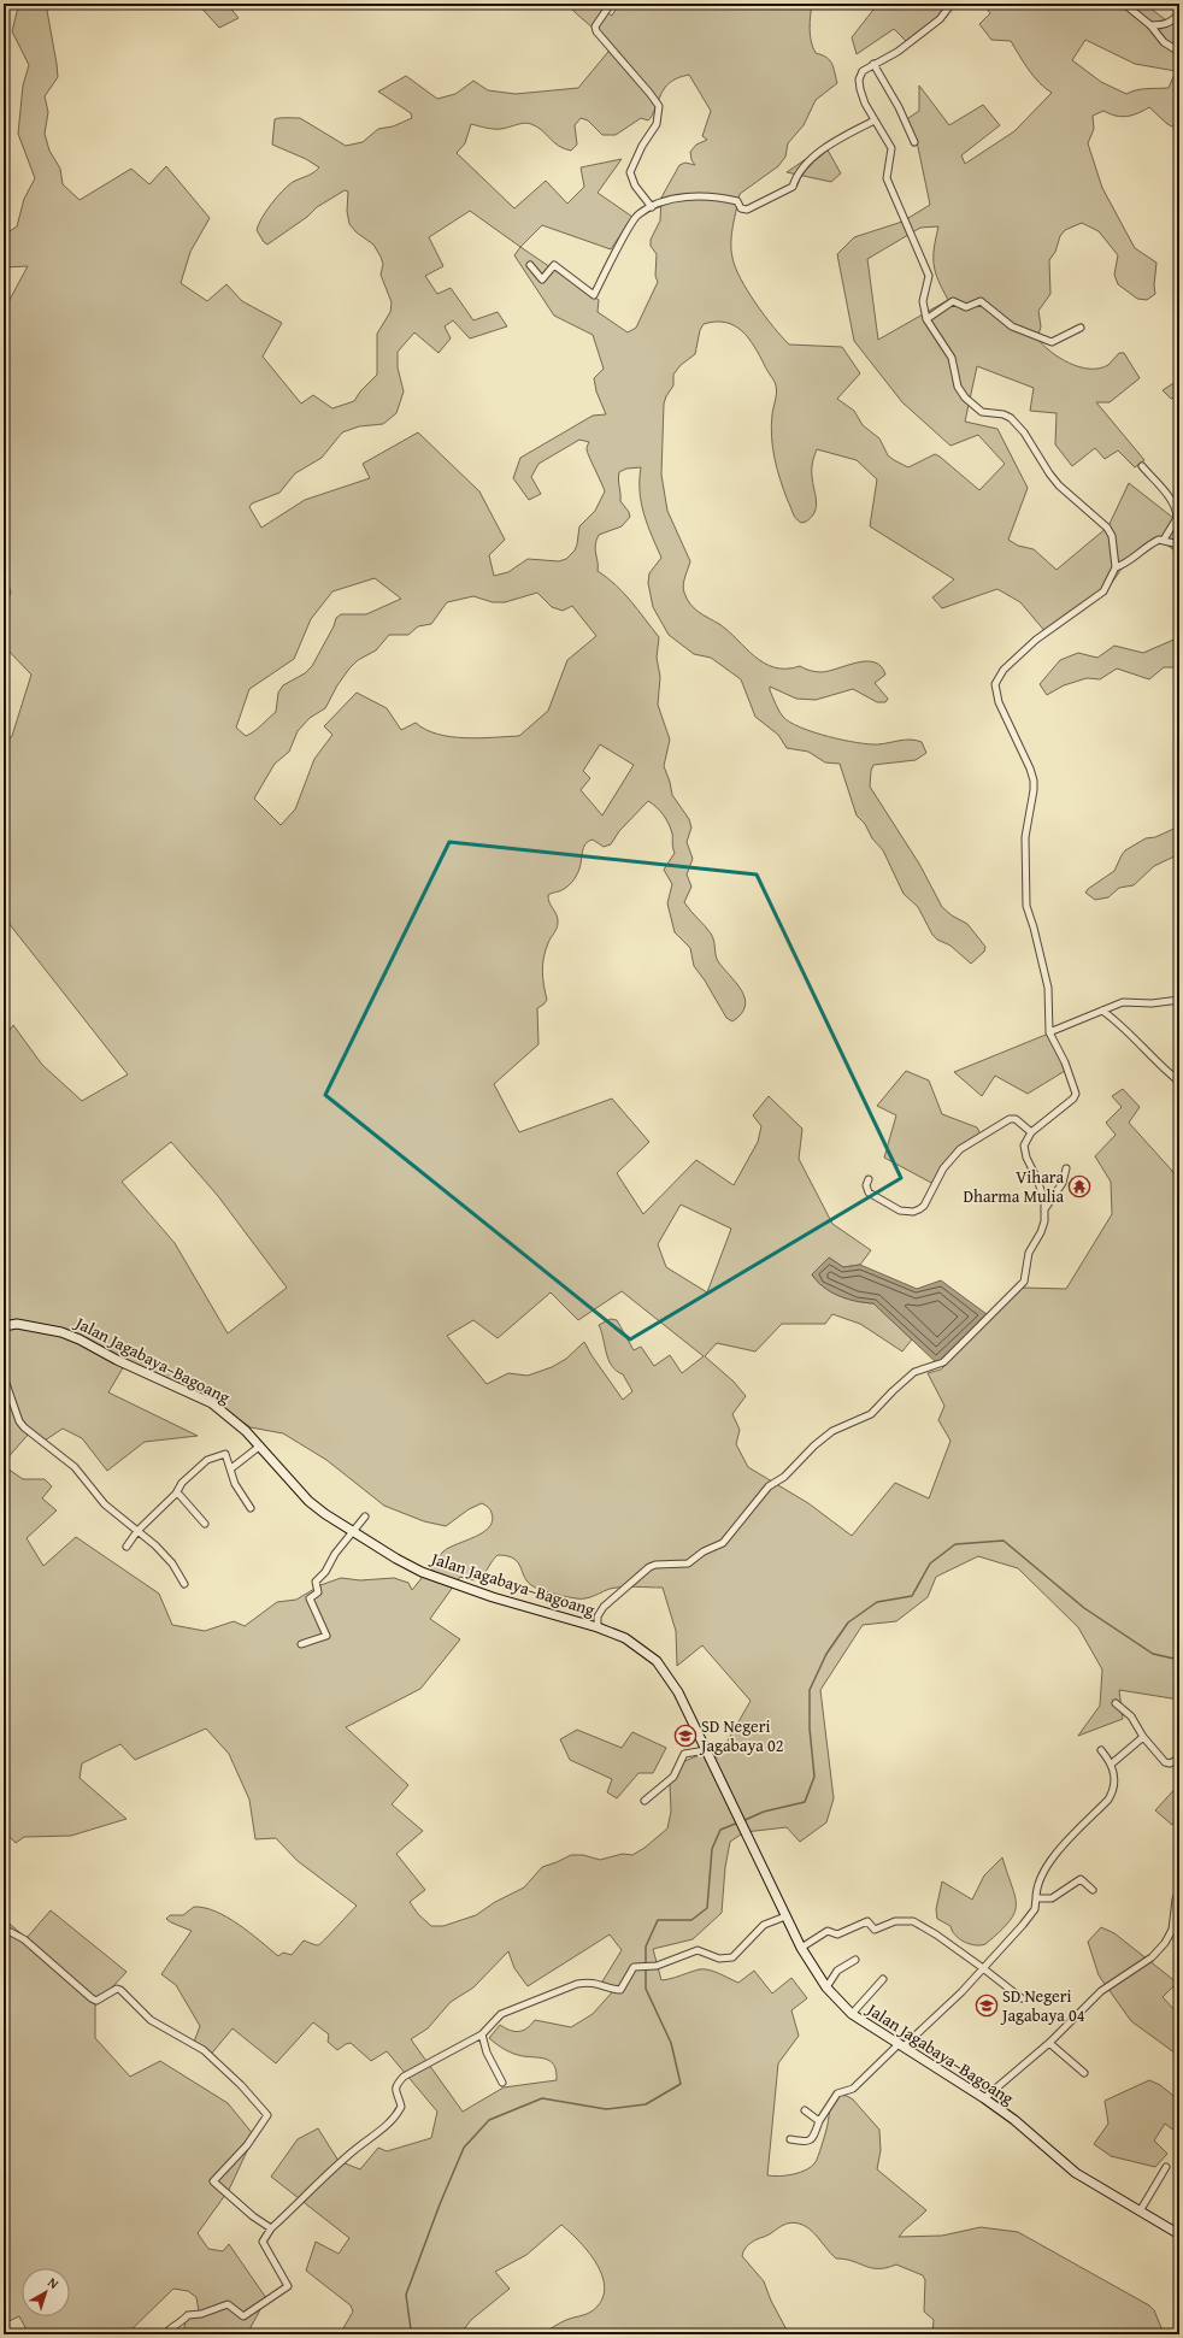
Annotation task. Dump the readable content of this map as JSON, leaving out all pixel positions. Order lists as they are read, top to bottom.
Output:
{
  "streets": {
    "street": ["Jalan Jagabaya–Bagoang"]
  },
  "places": {
    "temple": ["Vihara Dharma Mulia"],
    "school or university": ["SD Negeri Jagabaya 02", "SD Negeri Jagabaya 04"]
  },
  "north": "top right"
}
